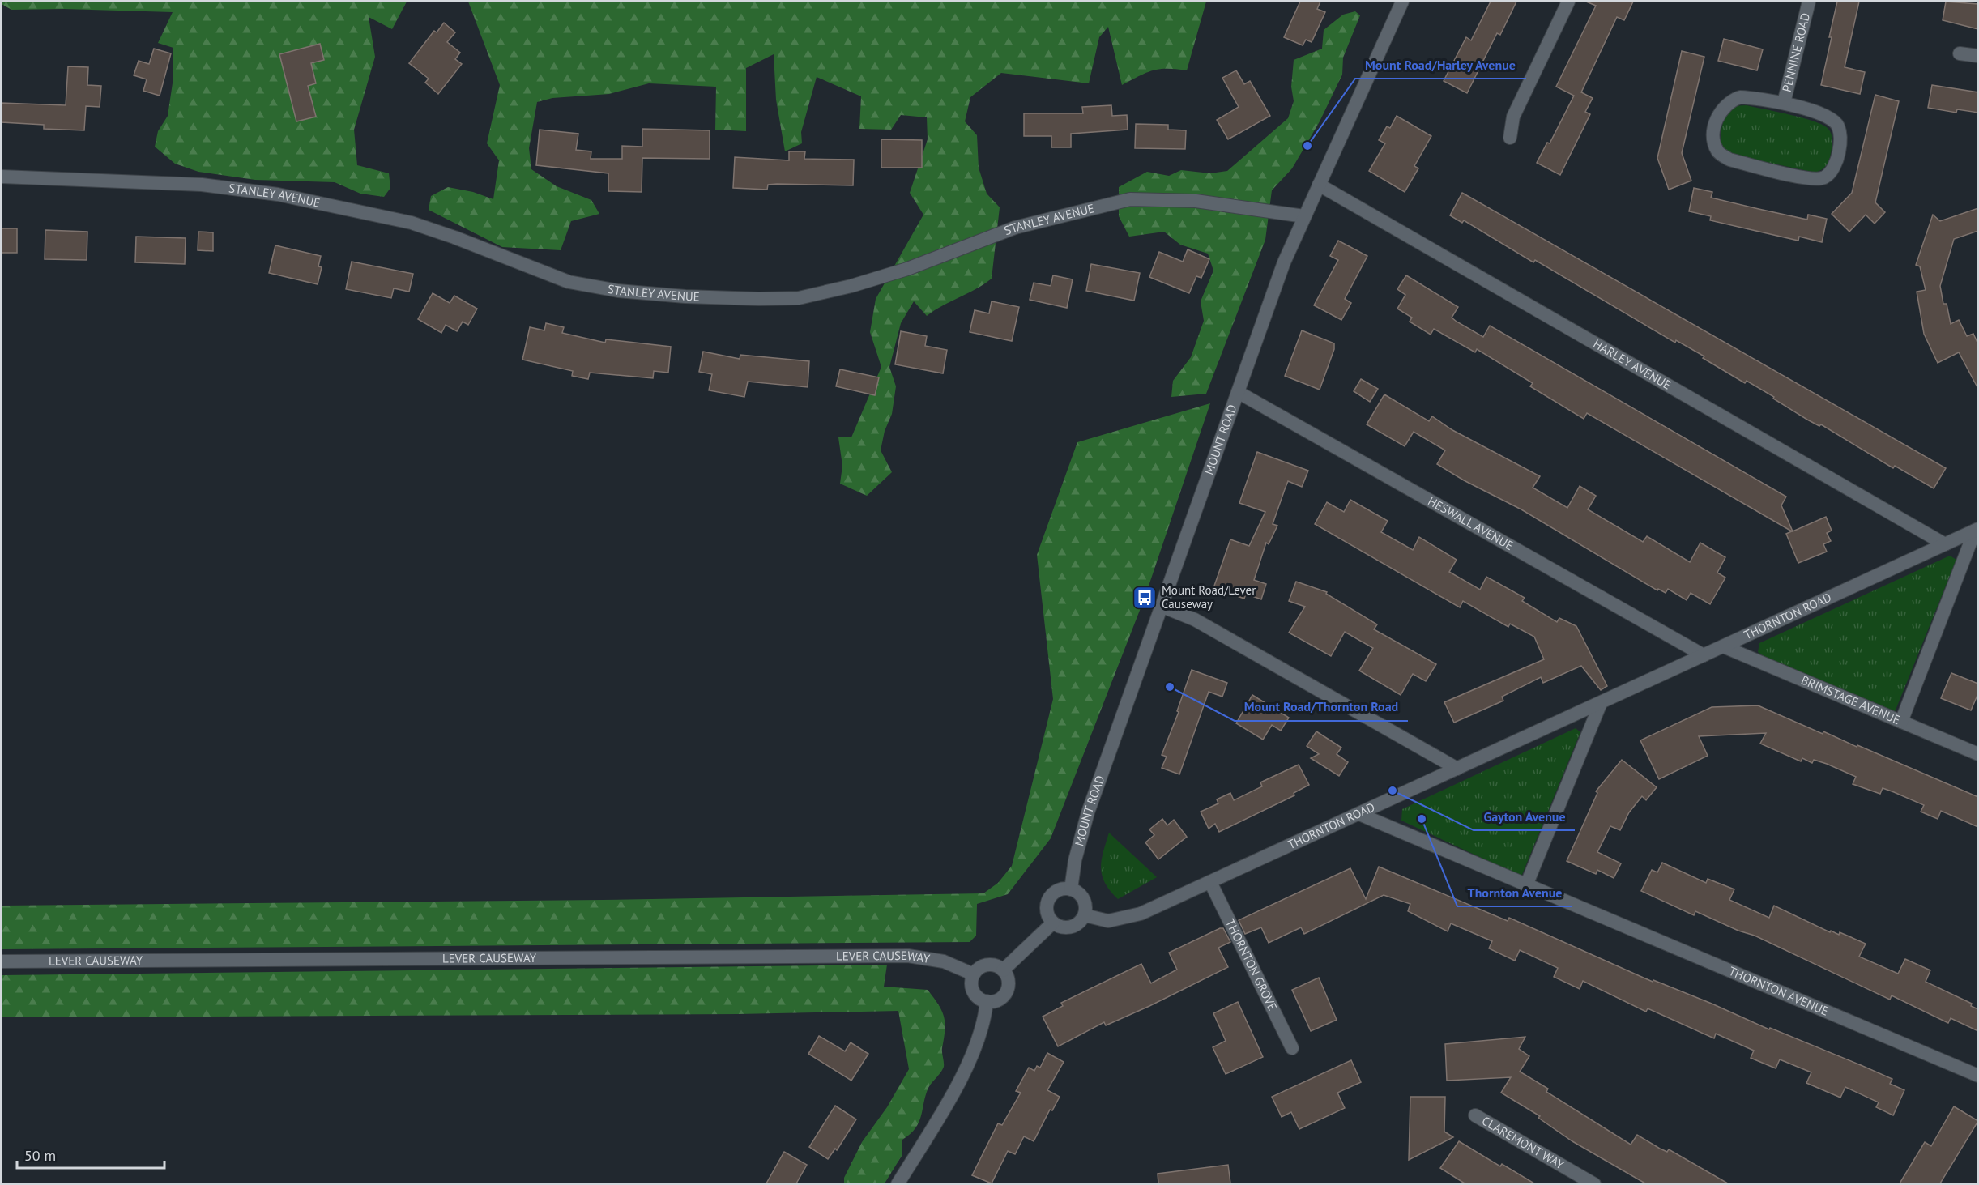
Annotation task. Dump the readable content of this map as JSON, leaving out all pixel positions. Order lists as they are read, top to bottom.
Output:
{
  "streets": {
    "street": [
      "PENNINE ROAD",
      "STANLEY AVENUE",
      "HARLEY AVENUE",
      "MOUNT ROAD",
      "HESWALL AVENUE",
      "THORNTON ROAD",
      "BRIMSTAGE AVENUE",
      "LEVER CAUSEWAY",
      "THORNTON GROVE",
      "THORNTON AVENUE",
      "CLAREMONT WAY"
    ]
  },
  "crossings": [
    ["STANLEY AVENUE", "MOUNT ROAD"],
    ["HARLEY AVENUE", "MOUNT ROAD"],
    ["HARLEY AVENUE", "THORNTON ROAD"],
    ["MOUNT ROAD", "HESWALL AVENUE"],
    ["MOUNT ROAD", "THORNTON ROAD"],
    ["HESWALL AVENUE", "THORNTON ROAD"],
    ["THORNTON ROAD", "BRIMSTAGE AVENUE"],
    ["THORNTON ROAD", "THORNTON GROVE"],
    ["THORNTON ROAD", "THORNTON AVENUE"]
  ],
  "places": {
    "other": [
      "Mount Road/Harley Avenue",
      "Mount Road/Thornton Road",
      "Gayton Avenue",
      "Thornton Avenue"
    ],
    "bus stop": ["Mount Road/Lever Causeway"]
  },
  "scale_bar": "50 m"
}
